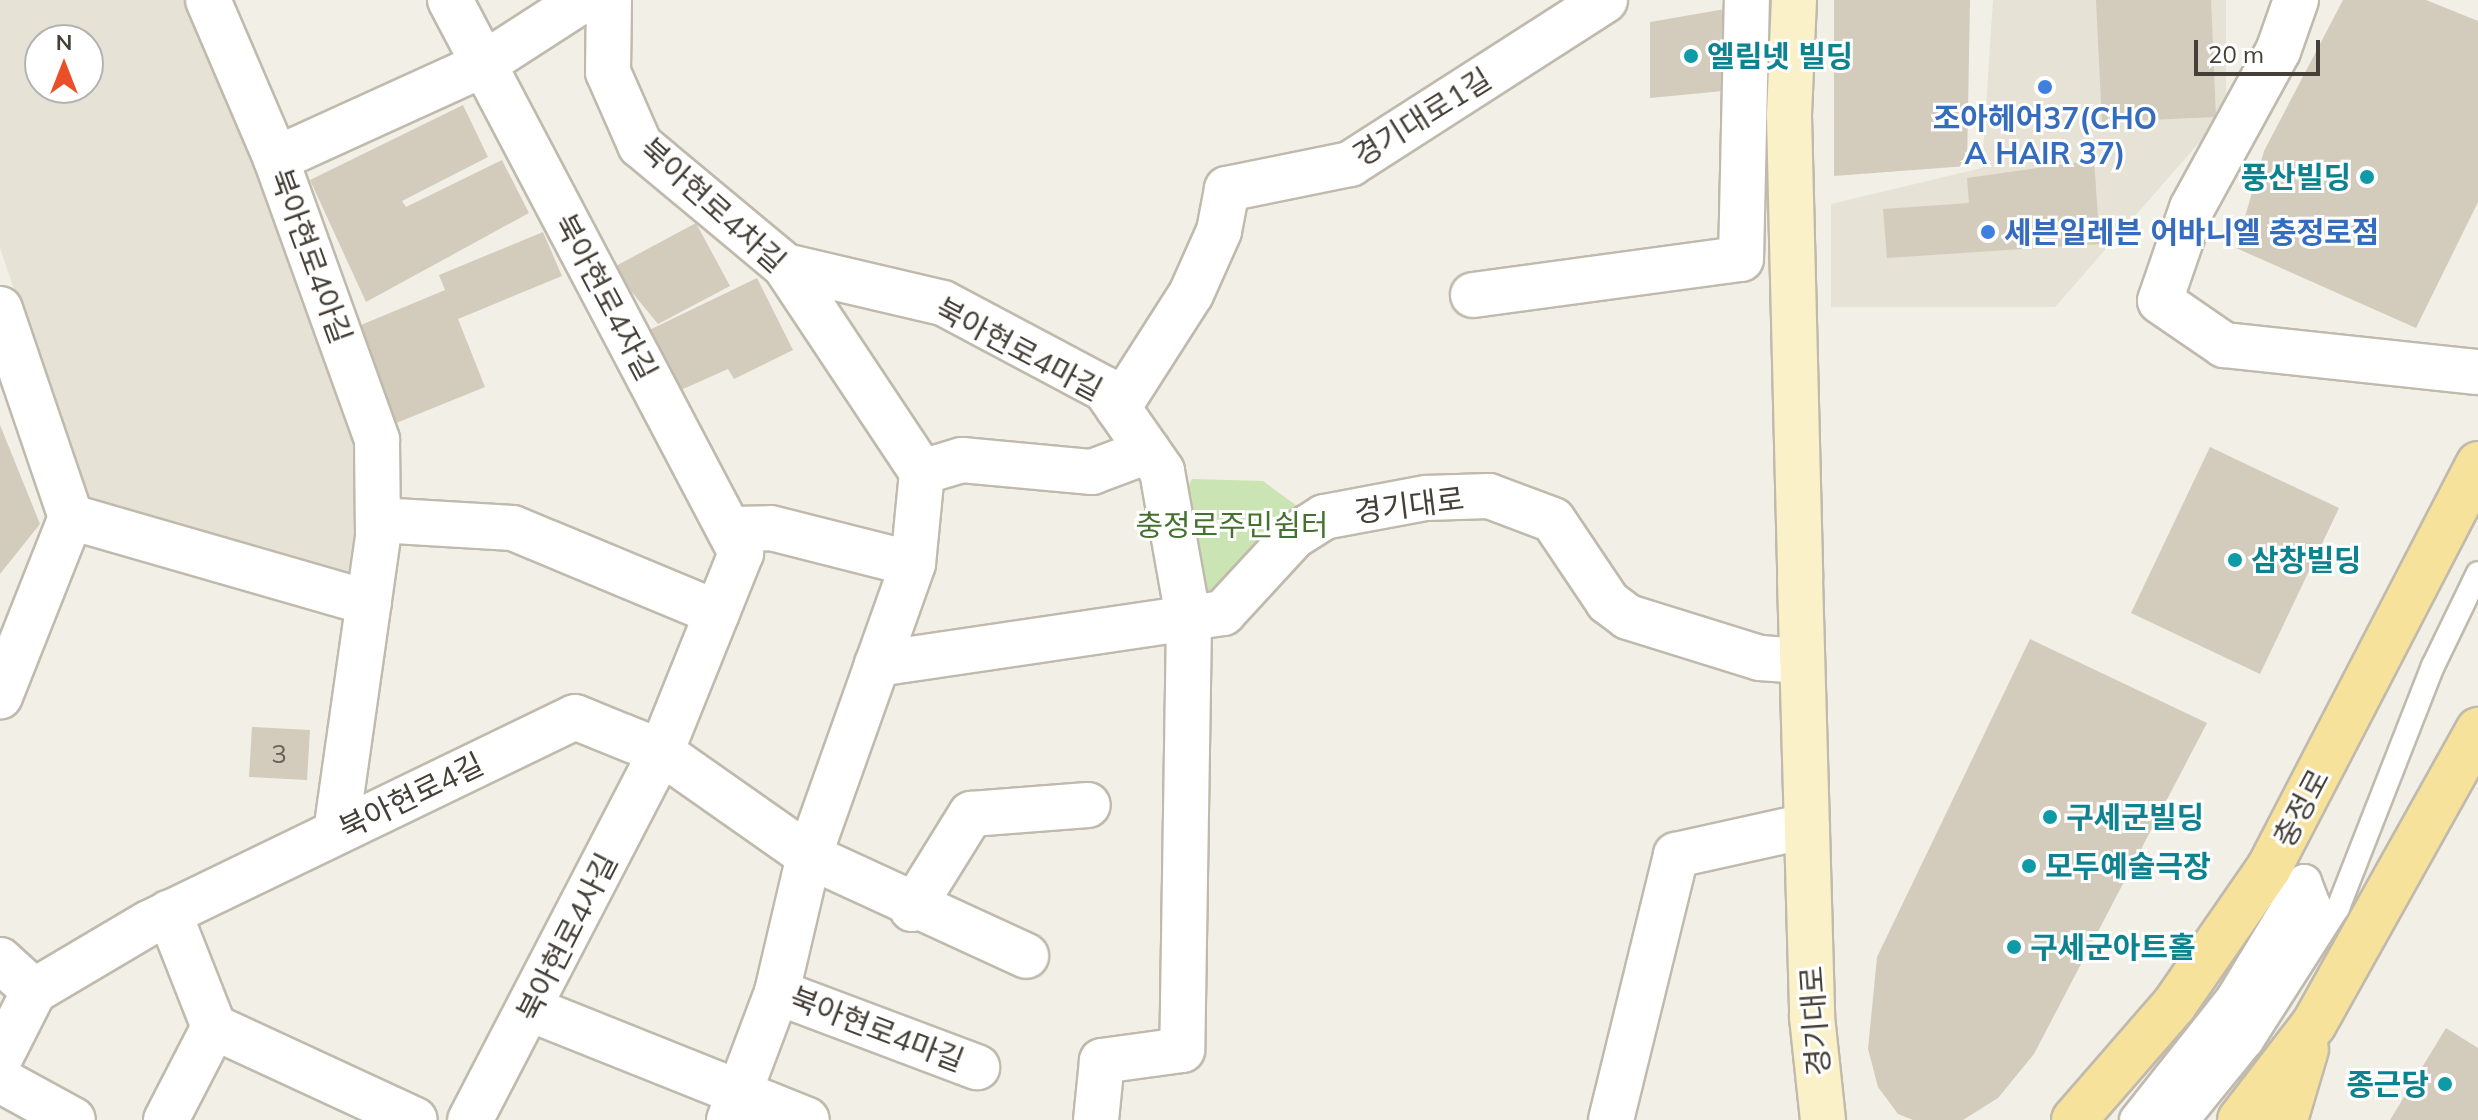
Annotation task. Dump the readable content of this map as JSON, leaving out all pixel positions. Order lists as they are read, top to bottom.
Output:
{
  "streets": {
    "main road": ["경기대로", "충정로"],
    "street": [
      "경기대로1길",
      "북아현로4차길",
      "북아현로4아길",
      "북아현로4자길",
      "북아현로4마길",
      "북아현로4길",
      "북아현로4사길"
    ]
  },
  "crossings": [
    ["경기대로1길", "북아현로4마길"],
    ["북아현로4차길", "북아현로4마길"],
    ["북아현로4아길", "북아현로4길"],
    ["북아현로4마길", "경기대로"],
    ["북아현로4길", "북아현로4사길"]
  ],
  "parks": ["충정로주민쉼터"],
  "places": [
    "엘림넷 빌딩",
    "조아헤어37(CHO A HAIR 37)",
    "풍산빌딩",
    "세븐일레븐 어바니엘 충정로점",
    "삼창빌딩",
    "구세군빌딩",
    "모두예술극장",
    "구세군아트홀",
    "종근당"
  ],
  "house_numbers": ["3"],
  "scale_bar": "20 m",
  "north": "top"
}
